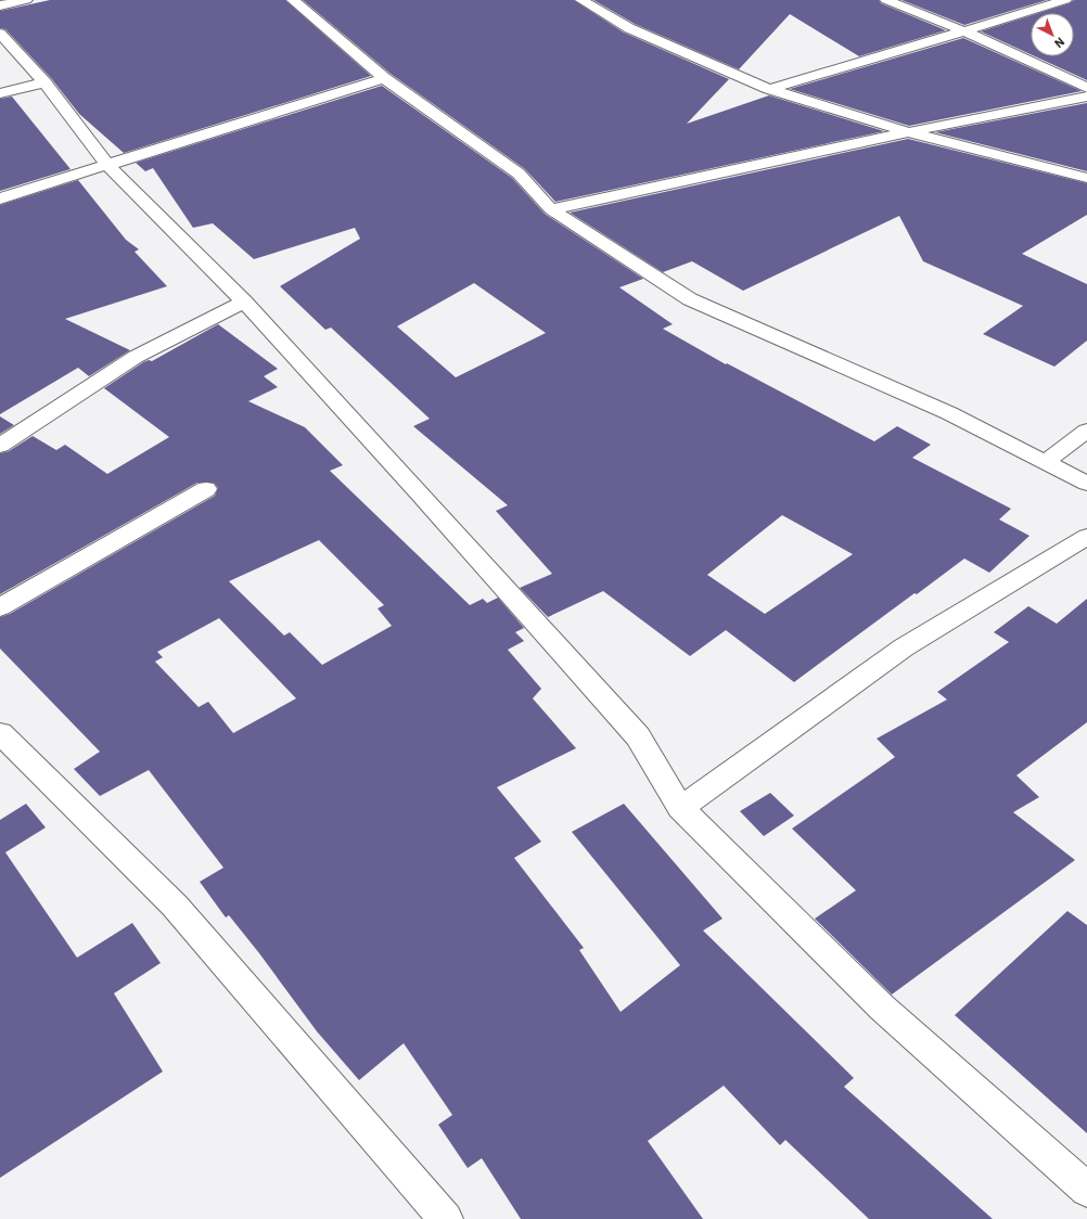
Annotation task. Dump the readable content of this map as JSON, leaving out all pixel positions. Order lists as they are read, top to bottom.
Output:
{
  "north": "bottom right"
}
